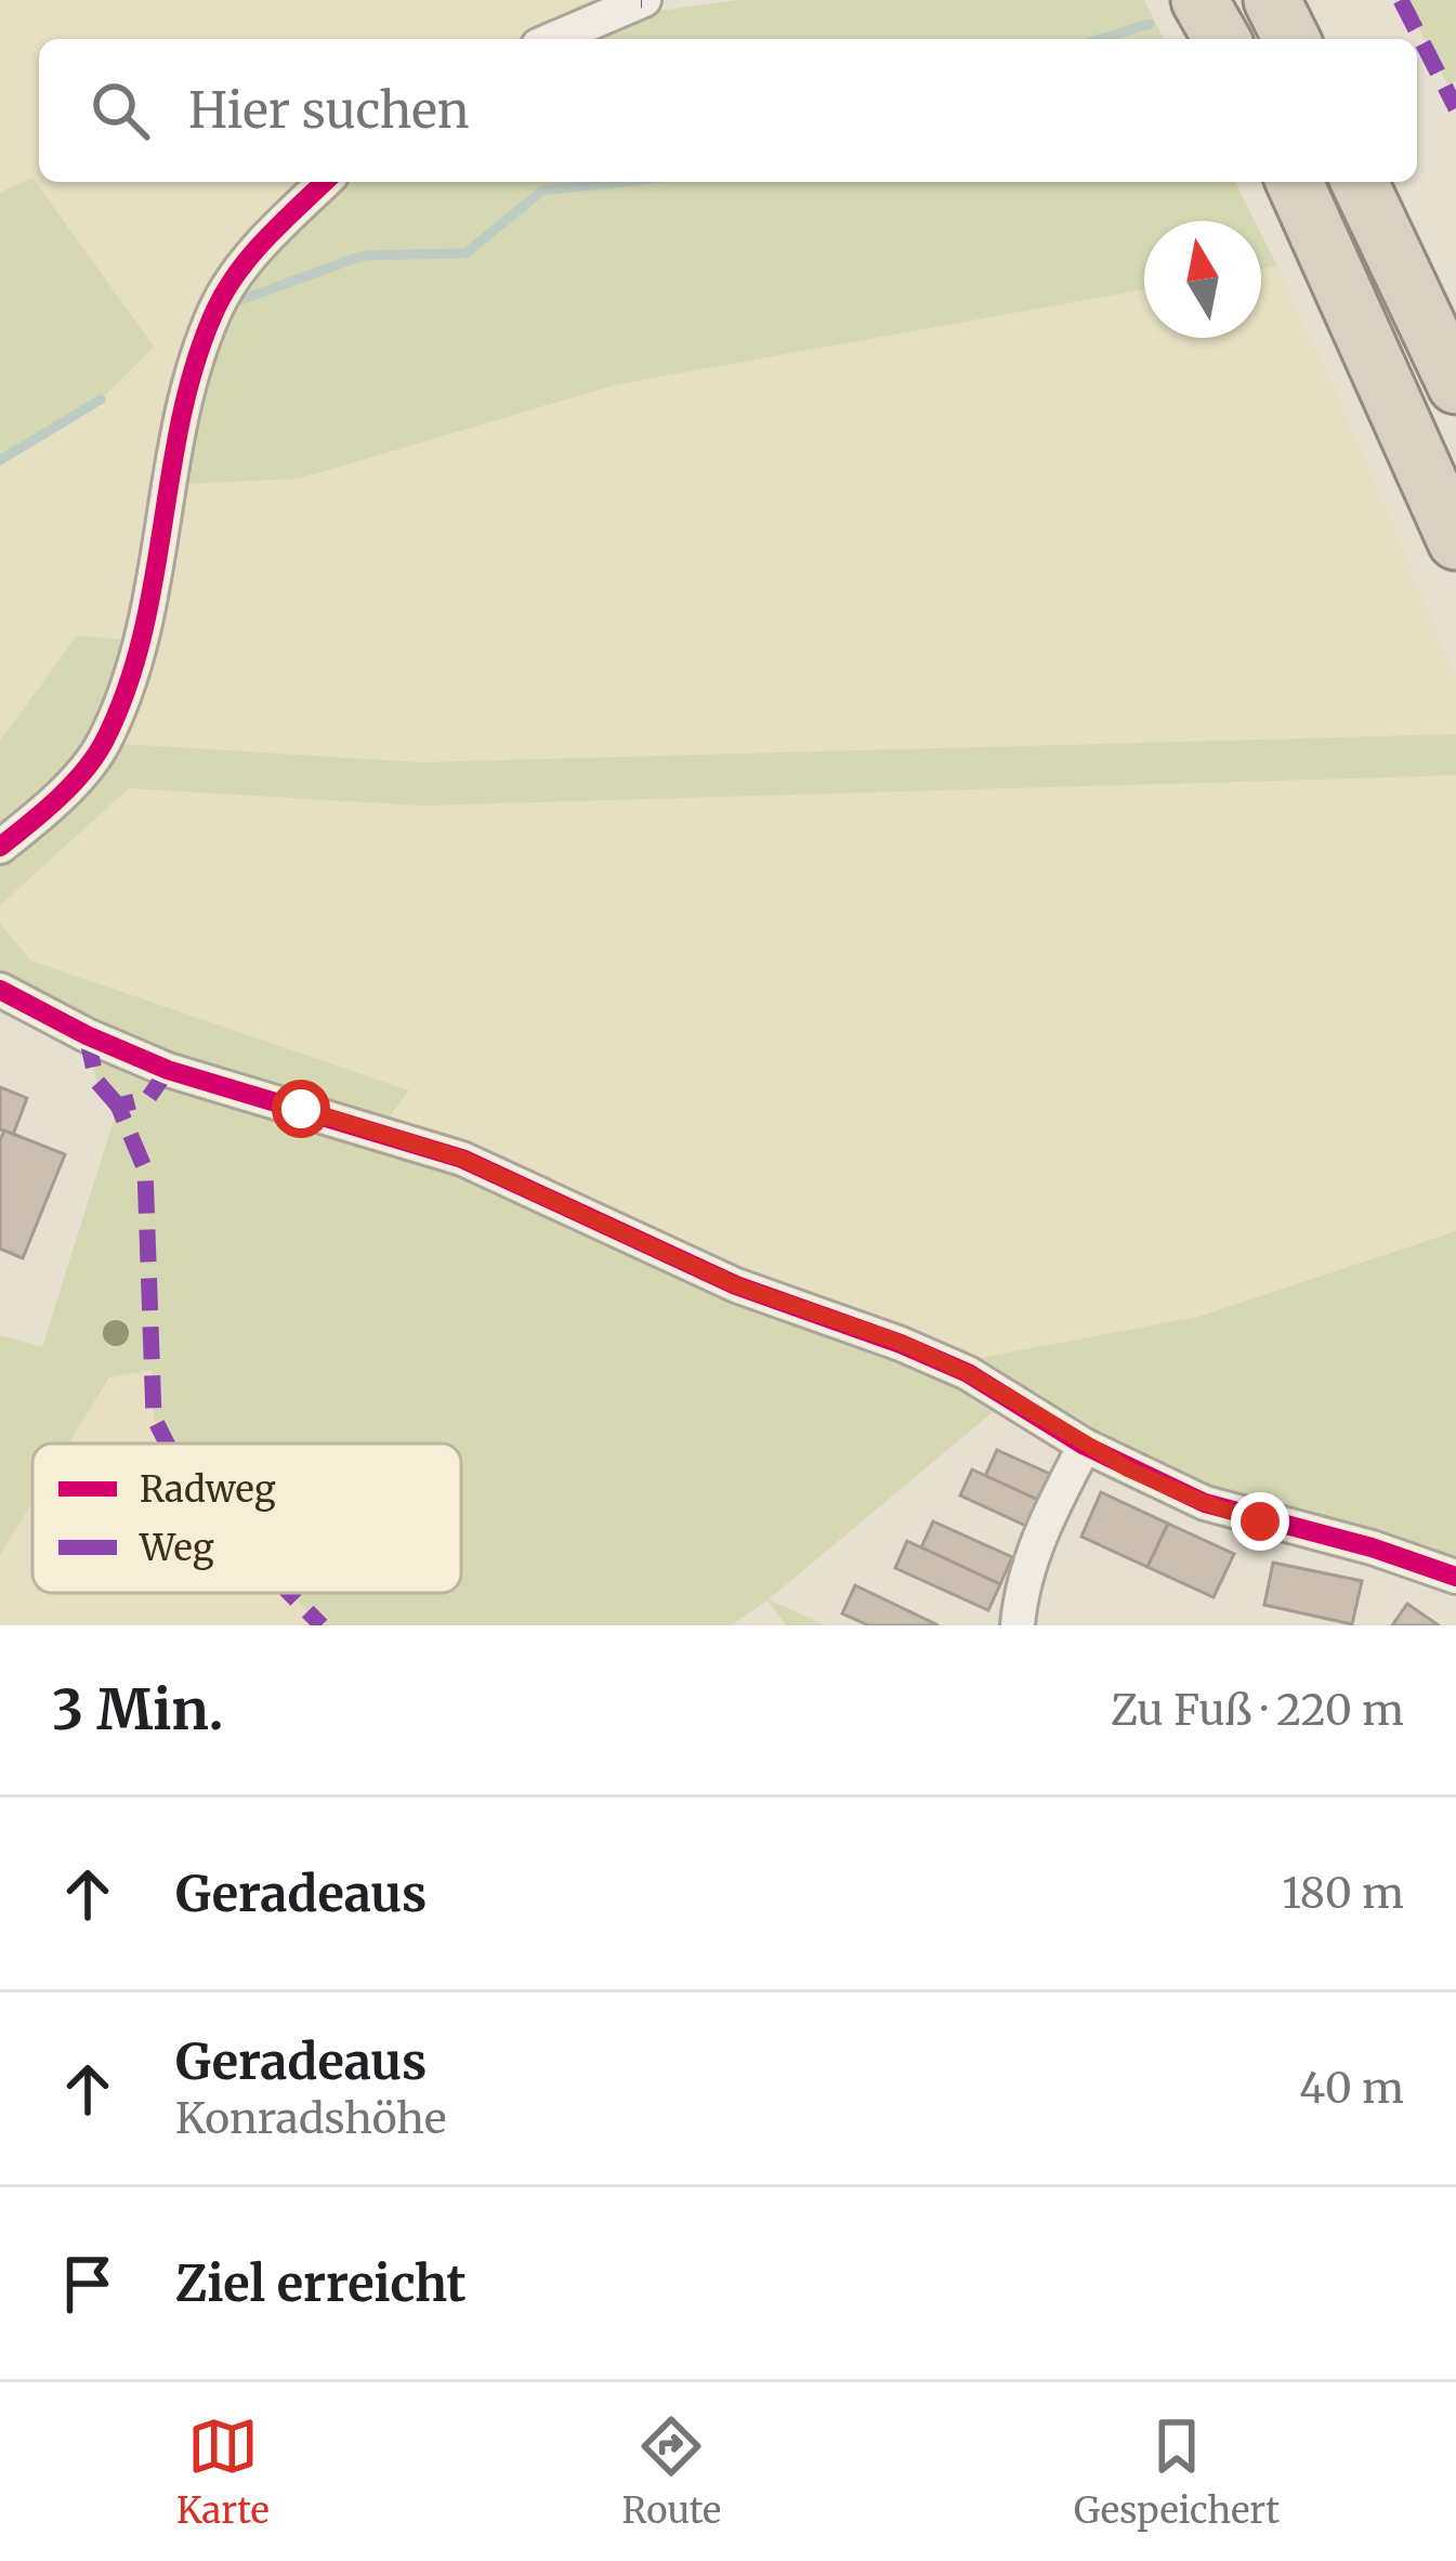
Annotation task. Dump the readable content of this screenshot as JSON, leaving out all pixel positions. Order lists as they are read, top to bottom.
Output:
{
  "legend": ["Radweg", "Weg"],
  "north": "top",
  "page": {
    "search": "Hier suchen",
    "heading": ["3 Min.", "Zu Fuß · 220 m"],
    "list": [
      ["Geradeaus", "180 m"],
      ["Geradeaus", "Konradshöhe", "40 m"],
      "Ziel erreicht"
    ],
    "nav": ["Karte", "Route", "Gespeichert"]
  }
}
